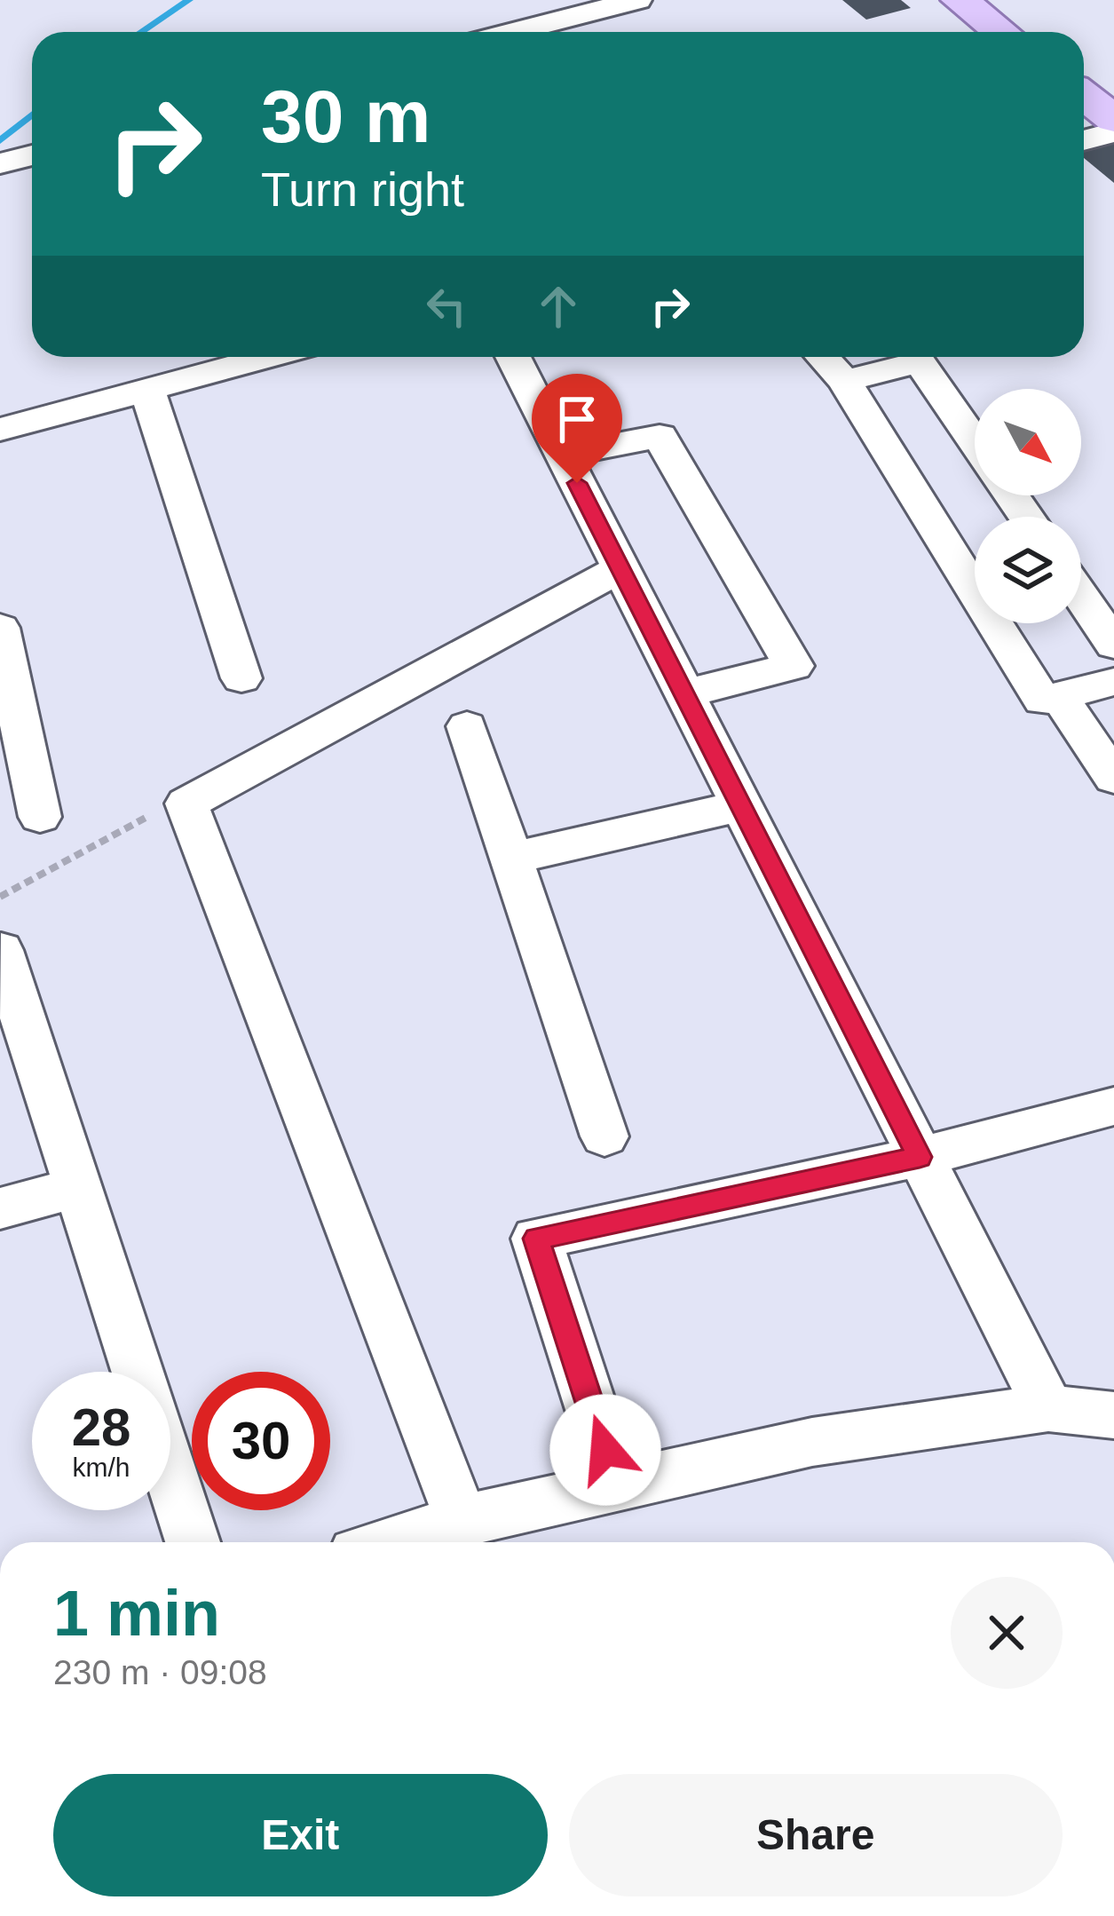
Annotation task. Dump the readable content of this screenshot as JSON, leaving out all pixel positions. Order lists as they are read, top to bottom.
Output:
{
  "north": "bottom right",
  "page": {
    "turn": ["30 m", "Turn right"],
    "speed": "28 km/h",
    "limit": "30",
    "heading": ["1 min", "230 m · 09:08"],
    "buttons": ["Exit", "Share"]
  }
}
